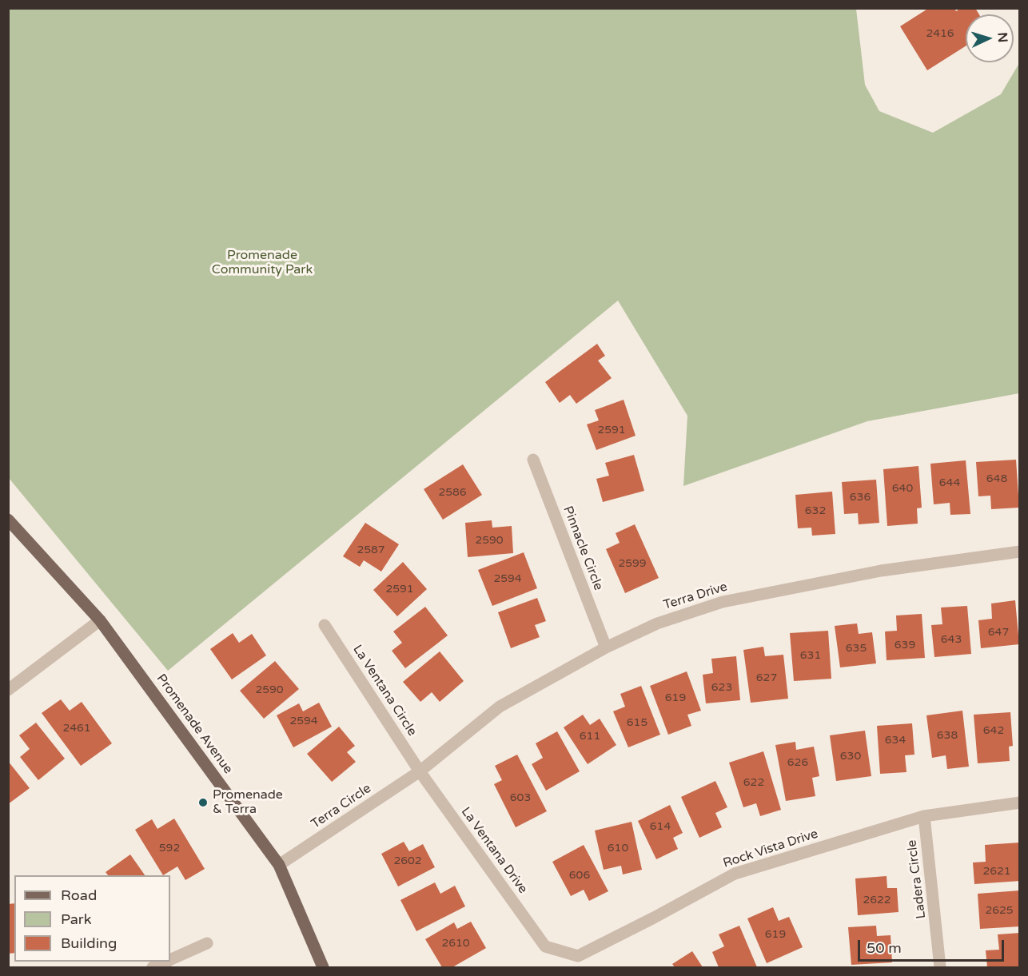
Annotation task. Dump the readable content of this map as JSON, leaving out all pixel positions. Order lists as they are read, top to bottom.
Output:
{
  "streets": {
    "main road": ["Promenade Avenue"],
    "street": [
      "Pinnacle Circle",
      "Terra Drive",
      "La Ventana Circle",
      "Terra Circle",
      "Rock Vista Drive",
      "La Ventana Drive",
      "Ladera Circle"
    ]
  },
  "crossings": [
    ["Pinnacle Circle", "Terra Drive"],
    ["Terra Drive", "La Ventana Circle"],
    ["Terra Drive", "Terra Circle"],
    ["Terra Drive", "La Ventana Drive"],
    ["La Ventana Circle", "Terra Circle"],
    ["La Ventana Circle", "La Ventana Drive"],
    ["Promenade Avenue", "Terra Circle"],
    ["Terra Circle", "La Ventana Drive"],
    ["Rock Vista Drive", "La Ventana Drive"],
    ["Rock Vista Drive", "Ladera Circle"]
  ],
  "parks": ["Promenade Community Park"],
  "places": ["Promenade & Terra"],
  "house_numbers": [
    "2416",
    "2591",
    "648",
    "644",
    "640",
    "2586",
    "636",
    "632",
    "2590",
    "2587",
    "2599",
    "2594",
    "2591",
    "647",
    "643",
    "639",
    "635",
    "631",
    "627",
    "623",
    "2590",
    "619",
    "2594",
    "615",
    "2461",
    "642",
    "638",
    "611",
    "634",
    "630",
    "626",
    "622",
    "603",
    "614",
    "592",
    "610",
    "2602",
    "2621",
    "606",
    "2622",
    "2625",
    "619",
    "2610"
  ],
  "legend": ["Road", "Park", "Building"],
  "scale_bar": "50 m",
  "north": "right"
}
